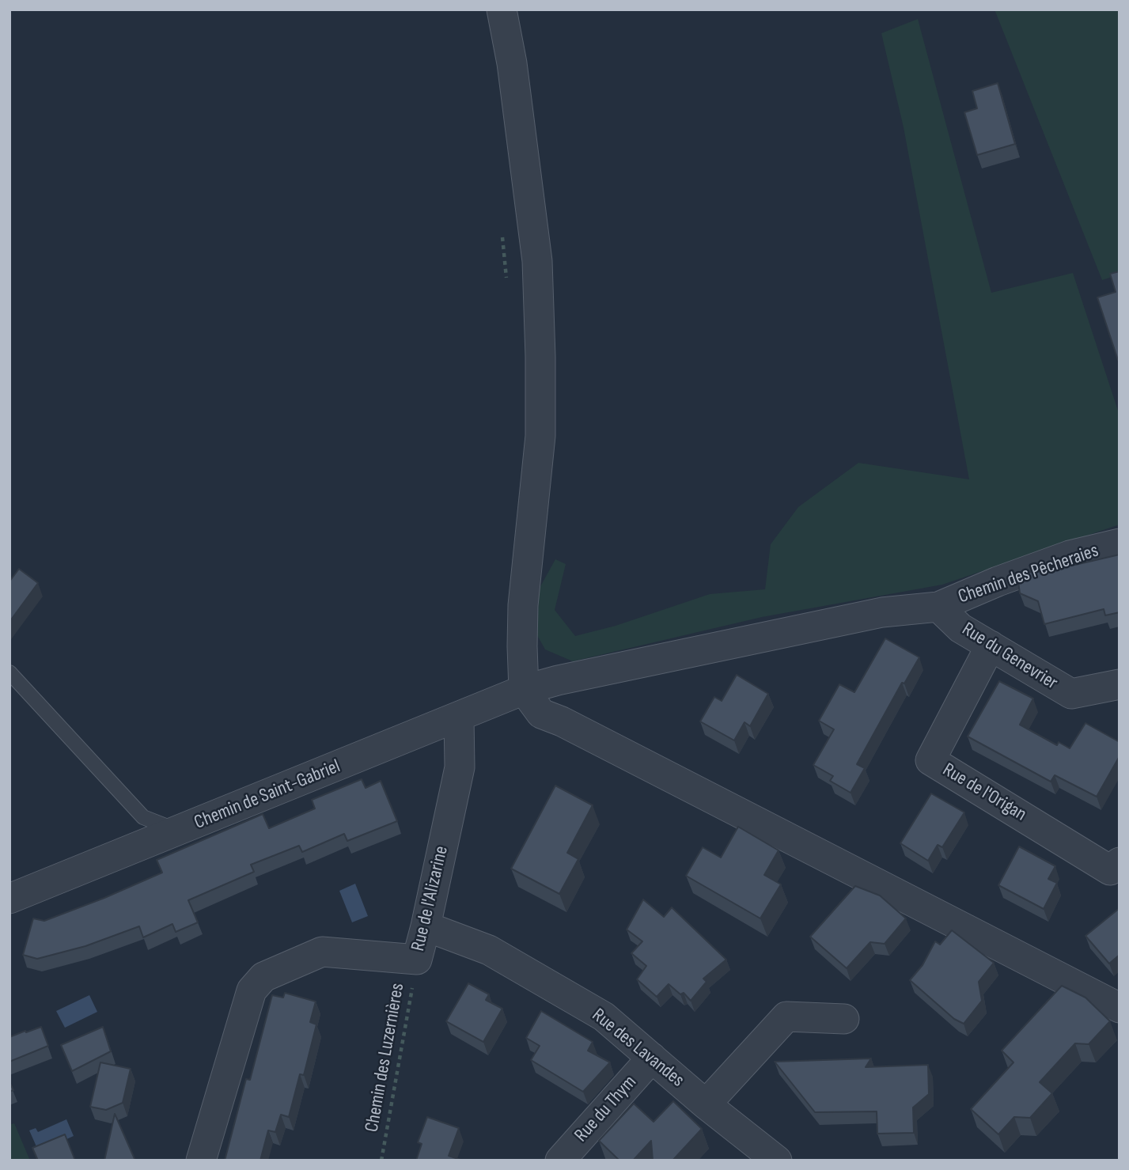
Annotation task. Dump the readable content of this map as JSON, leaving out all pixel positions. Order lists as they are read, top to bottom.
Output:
{
  "streets": {
    "street": [
      "Chemin des Pêcheraies",
      "Rue du Genevrier",
      "Rue de l'Origan",
      "Chemin de Saint-Gabriel",
      "Rue de l'Alizarine",
      "Rue des Lavandes",
      "Rue du Thym"
    ],
    "path": ["Chemin des Luzernières"]
  },
  "crossings": [
    ["Chemin des Pêcheraies", "Rue du Genevrier"],
    ["Chemin des Pêcheraies", "Chemin de Saint-Gabriel"],
    ["Rue du Genevrier", "Rue de l'Origan"],
    ["Chemin de Saint-Gabriel", "Rue de l'Alizarine"],
    ["Rue de l'Alizarine", "Rue des Lavandes"],
    ["Rue de l'Alizarine", "Chemin des Luzernières"],
    ["Rue des Lavandes", "Rue du Thym"]
  ]
}
